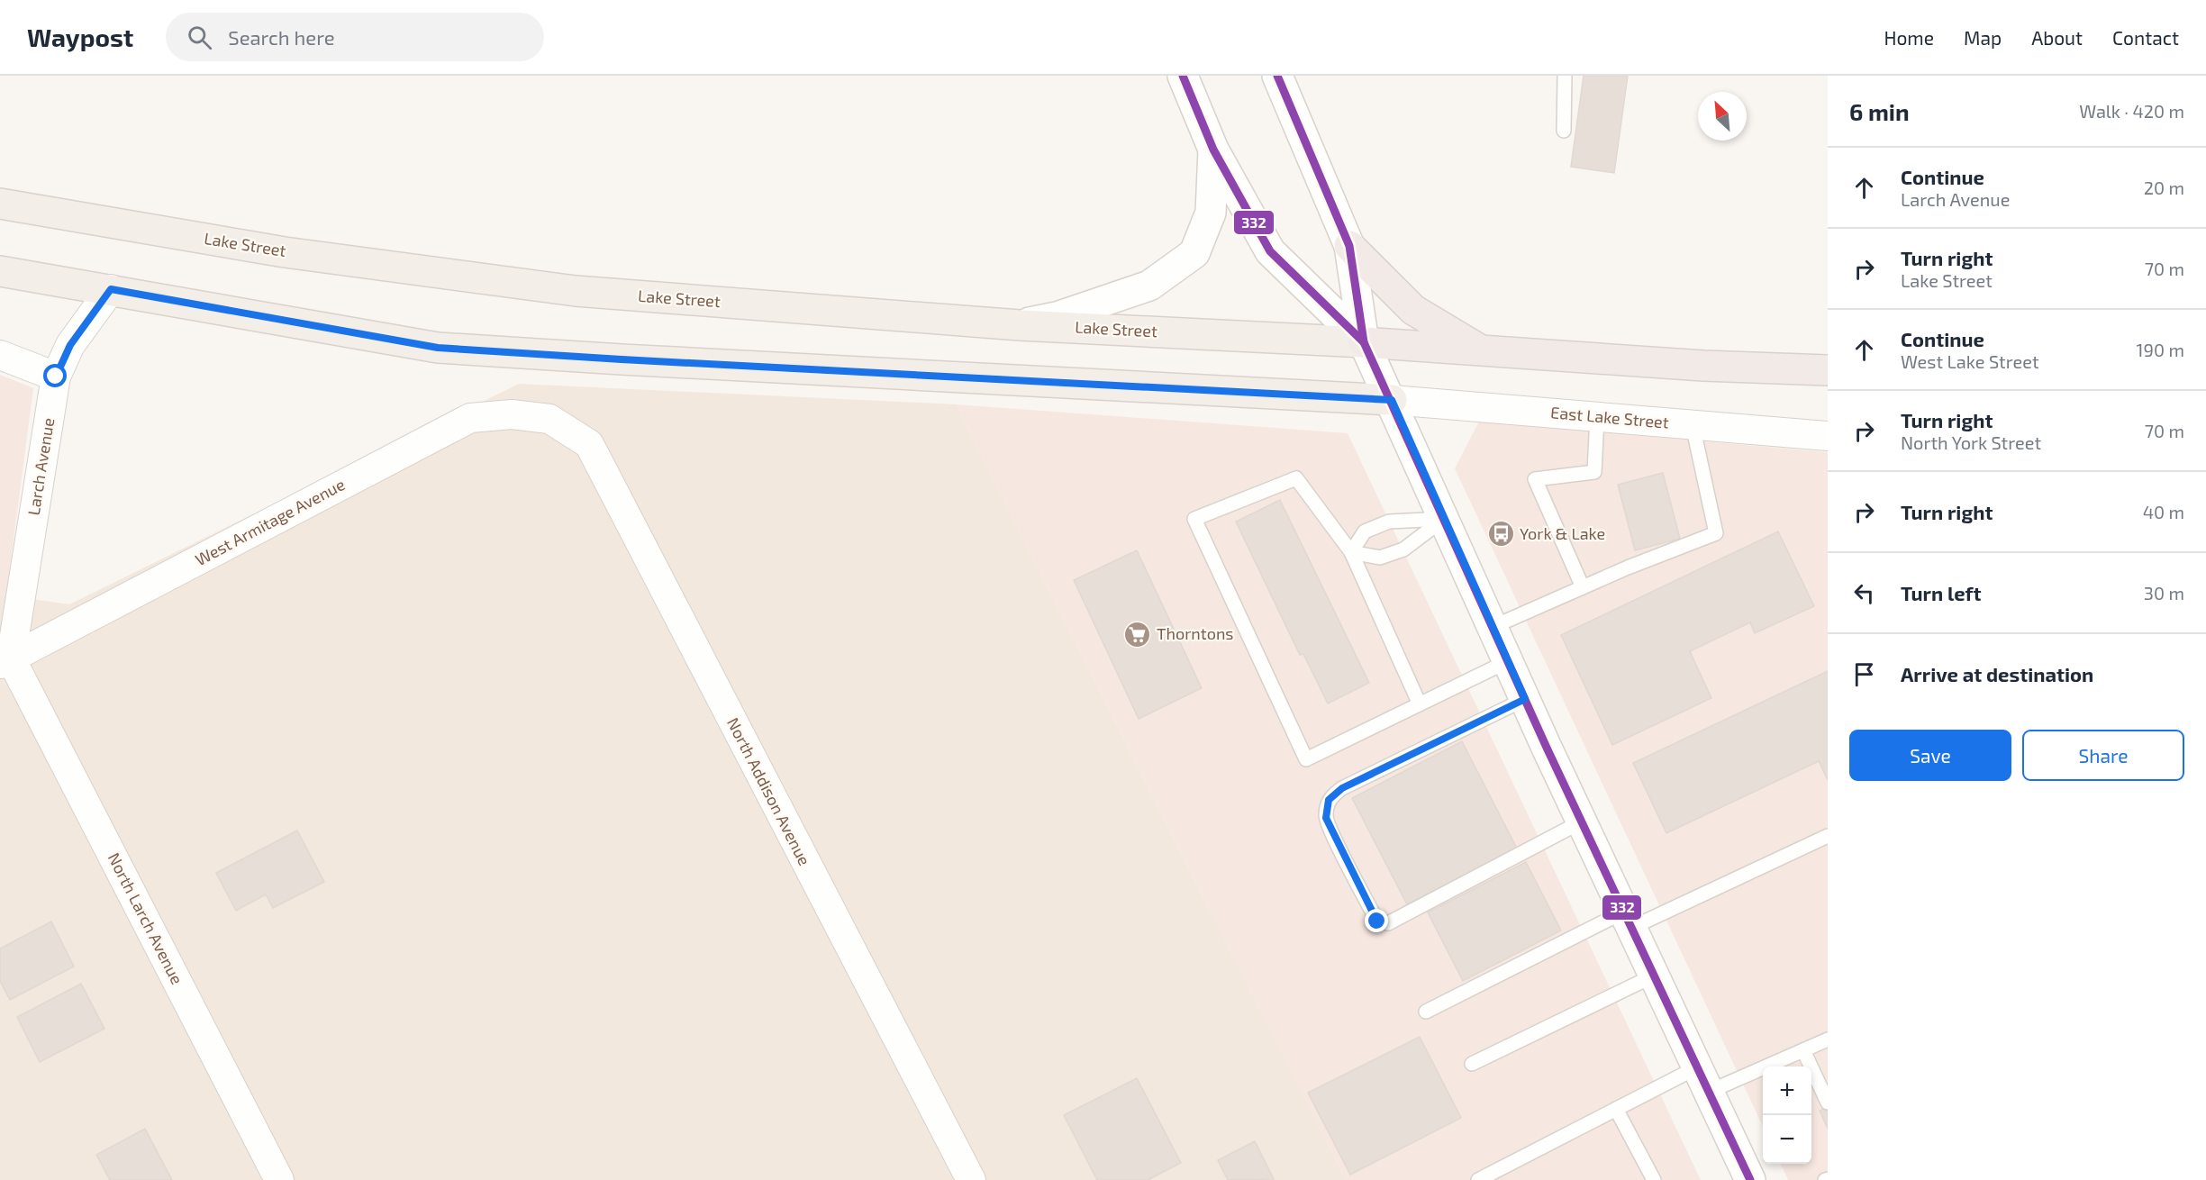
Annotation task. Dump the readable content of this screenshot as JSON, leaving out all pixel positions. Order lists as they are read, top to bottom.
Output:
{
  "streets": {
    "main road": ["Lake Street"],
    "street": [
      "East Lake Street",
      "Larch Avenue",
      "West Armitage Avenue",
      "North Addison Avenue",
      "North Larch Avenue"
    ]
  },
  "crossings": [
    ["Larch Avenue", "West Armitage Avenue"],
    ["Larch Avenue", "North Larch Avenue"],
    ["West Armitage Avenue", "North Addison Avenue"],
    ["West Armitage Avenue", "North Larch Avenue"]
  ],
  "places": {
    "bus stop": ["York & Lake"],
    "supermarket": ["Thorntons"]
  },
  "lines": ["transit line 332"],
  "north": "top left",
  "page": {
    "header": "Waypost",
    "search": "Search here",
    "nav": [
      "Home",
      "Map",
      "About",
      "Contact"
    ],
    "heading": ["6 min", "Walk · 420 m"],
    "list": [
      ["Continue", "Larch Avenue", "20 m"],
      ["Turn right", "Lake Street", "70 m"],
      ["Continue", "West Lake Street", "190 m"],
      ["Turn right", "North York Street", "70 m"],
      ["Turn right", "40 m"],
      ["Turn left", "30 m"],
      "Arrive at destination"
    ],
    "buttons": ["Save", "Share"],
    "map_buttons": ["+", "−"]
  }
}
